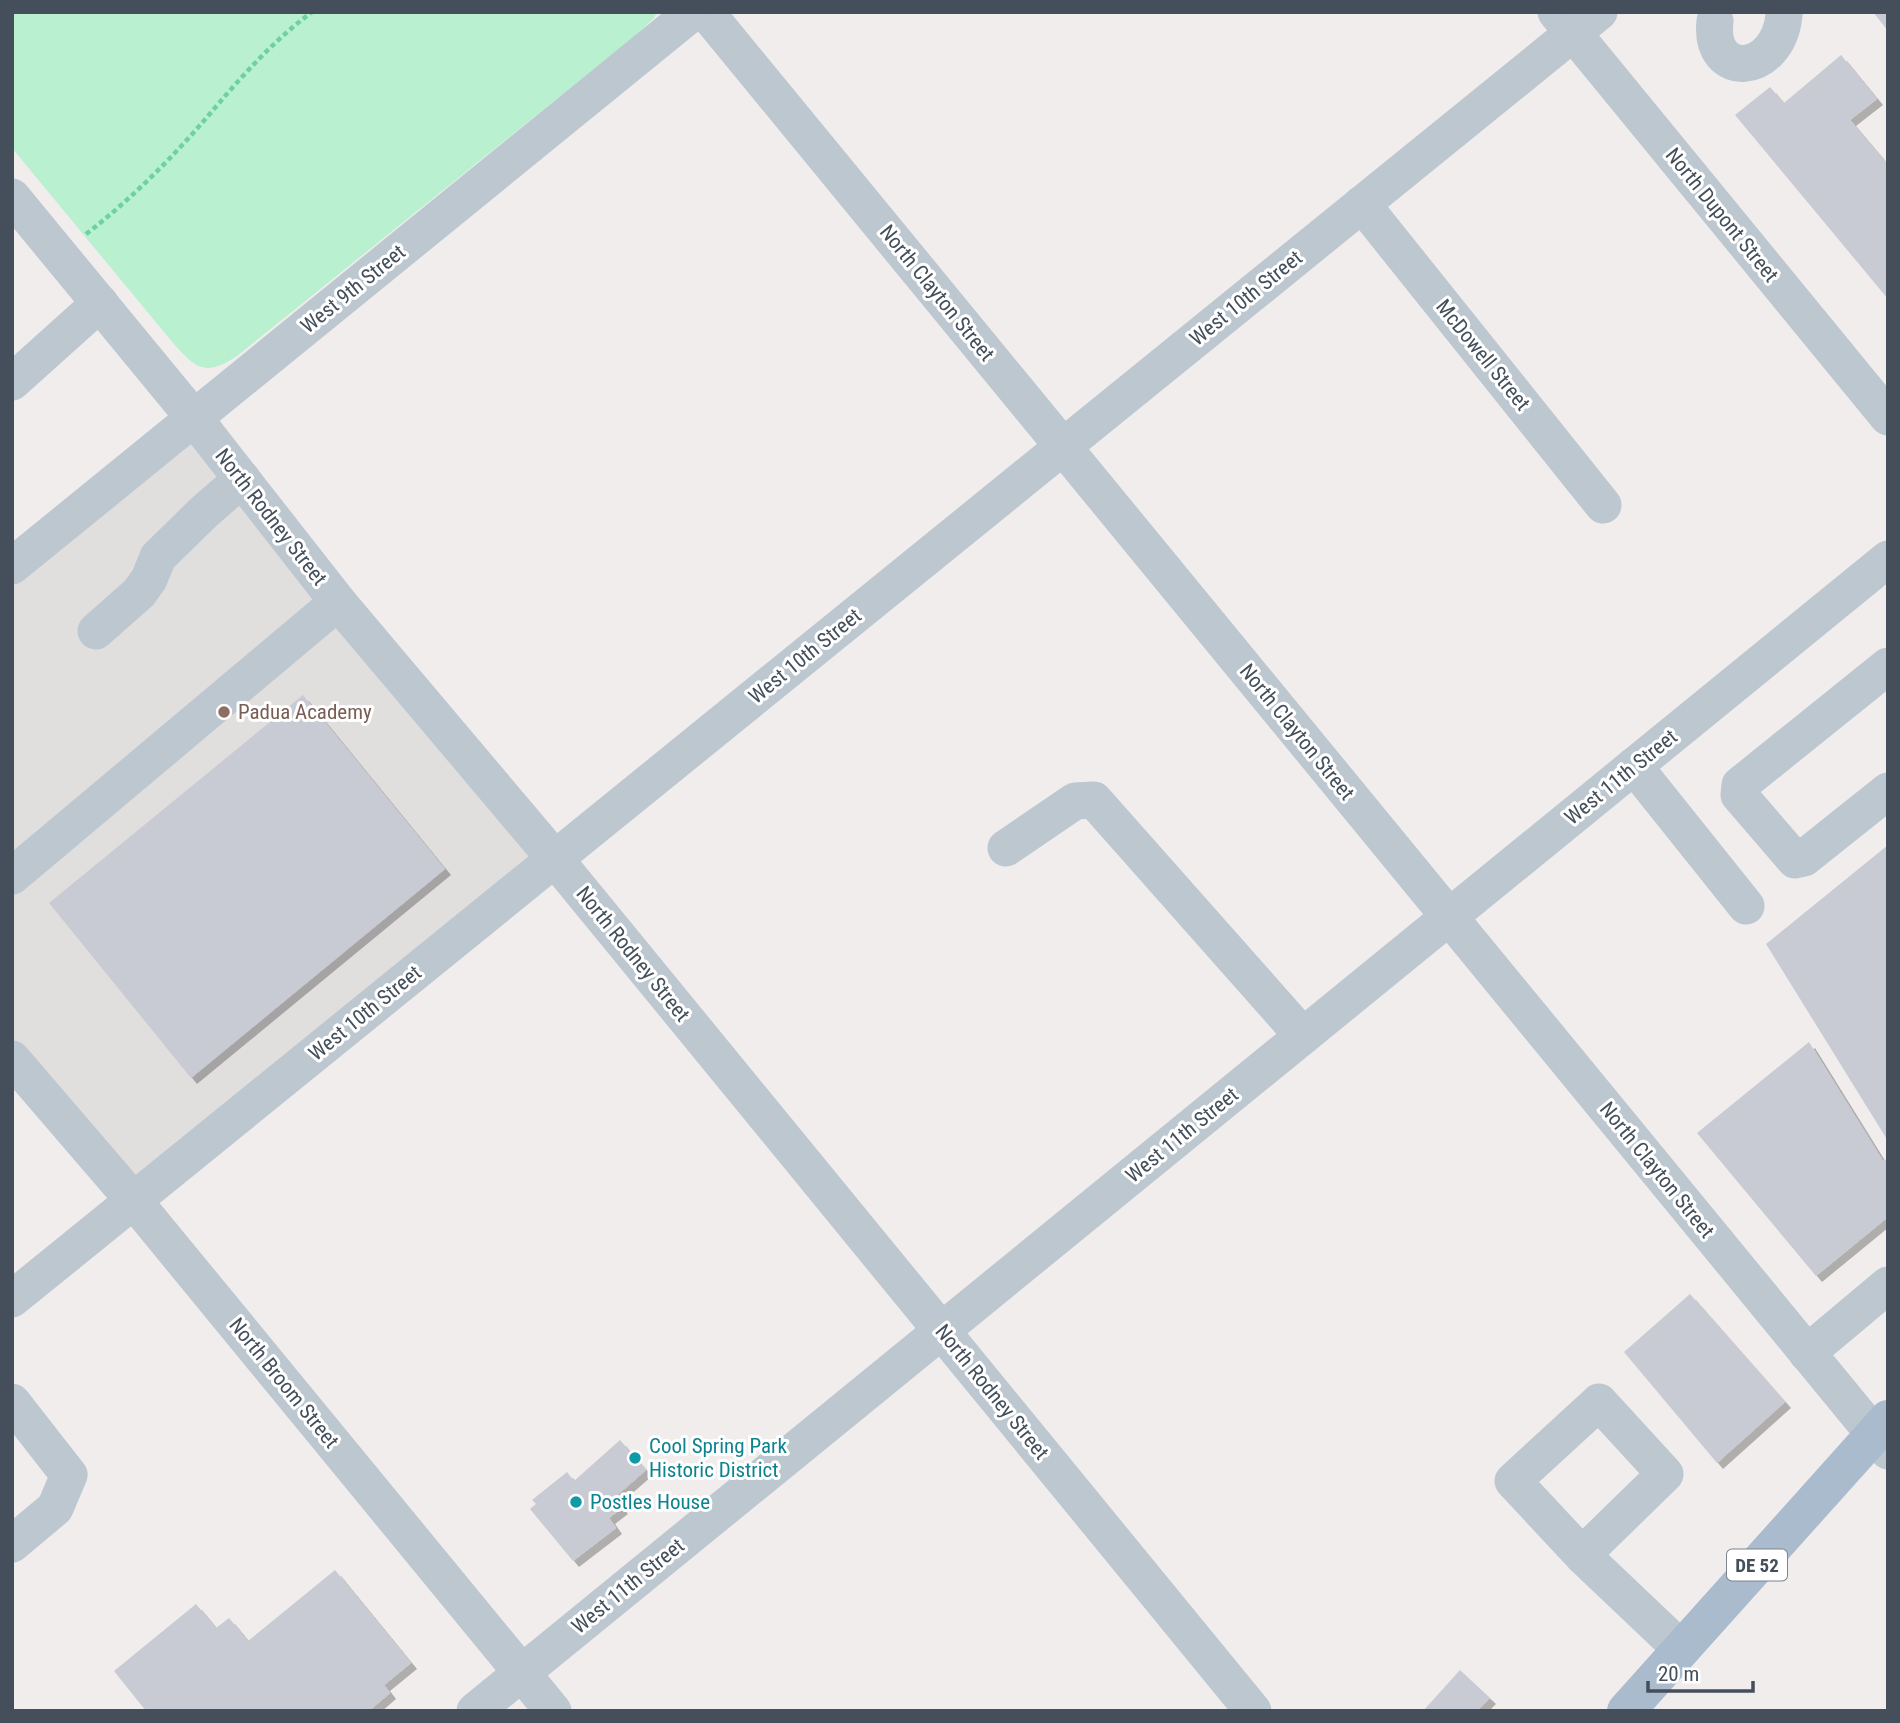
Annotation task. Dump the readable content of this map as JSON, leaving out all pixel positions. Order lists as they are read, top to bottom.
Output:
{
  "streets": {
    "main road": ["DE 52"],
    "street": [
      "North Dupont Street",
      "West 9th Street",
      "North Clayton Street",
      "West 10th Street",
      "McDowell Street",
      "North Rodney Street",
      "West 11th Street",
      "North Broom Street"
    ]
  },
  "crossings": [
    ["North Dupont Street", "West 10th Street"],
    ["West 9th Street", "North Rodney Street"],
    ["North Clayton Street", "West 10th Street"],
    ["North Clayton Street", "West 11th Street"],
    ["North Clayton Street", "DE 52"],
    ["West 10th Street", "McDowell Street"],
    ["West 10th Street", "North Rodney Street"],
    ["West 10th Street", "North Broom Street"],
    ["North Rodney Street", "West 11th Street"],
    ["West 11th Street", "North Broom Street"]
  ],
  "places": ["Padua Academy", "Cool Spring Park Historic District", "Postles House"],
  "scale_bar": "20 m"
}
